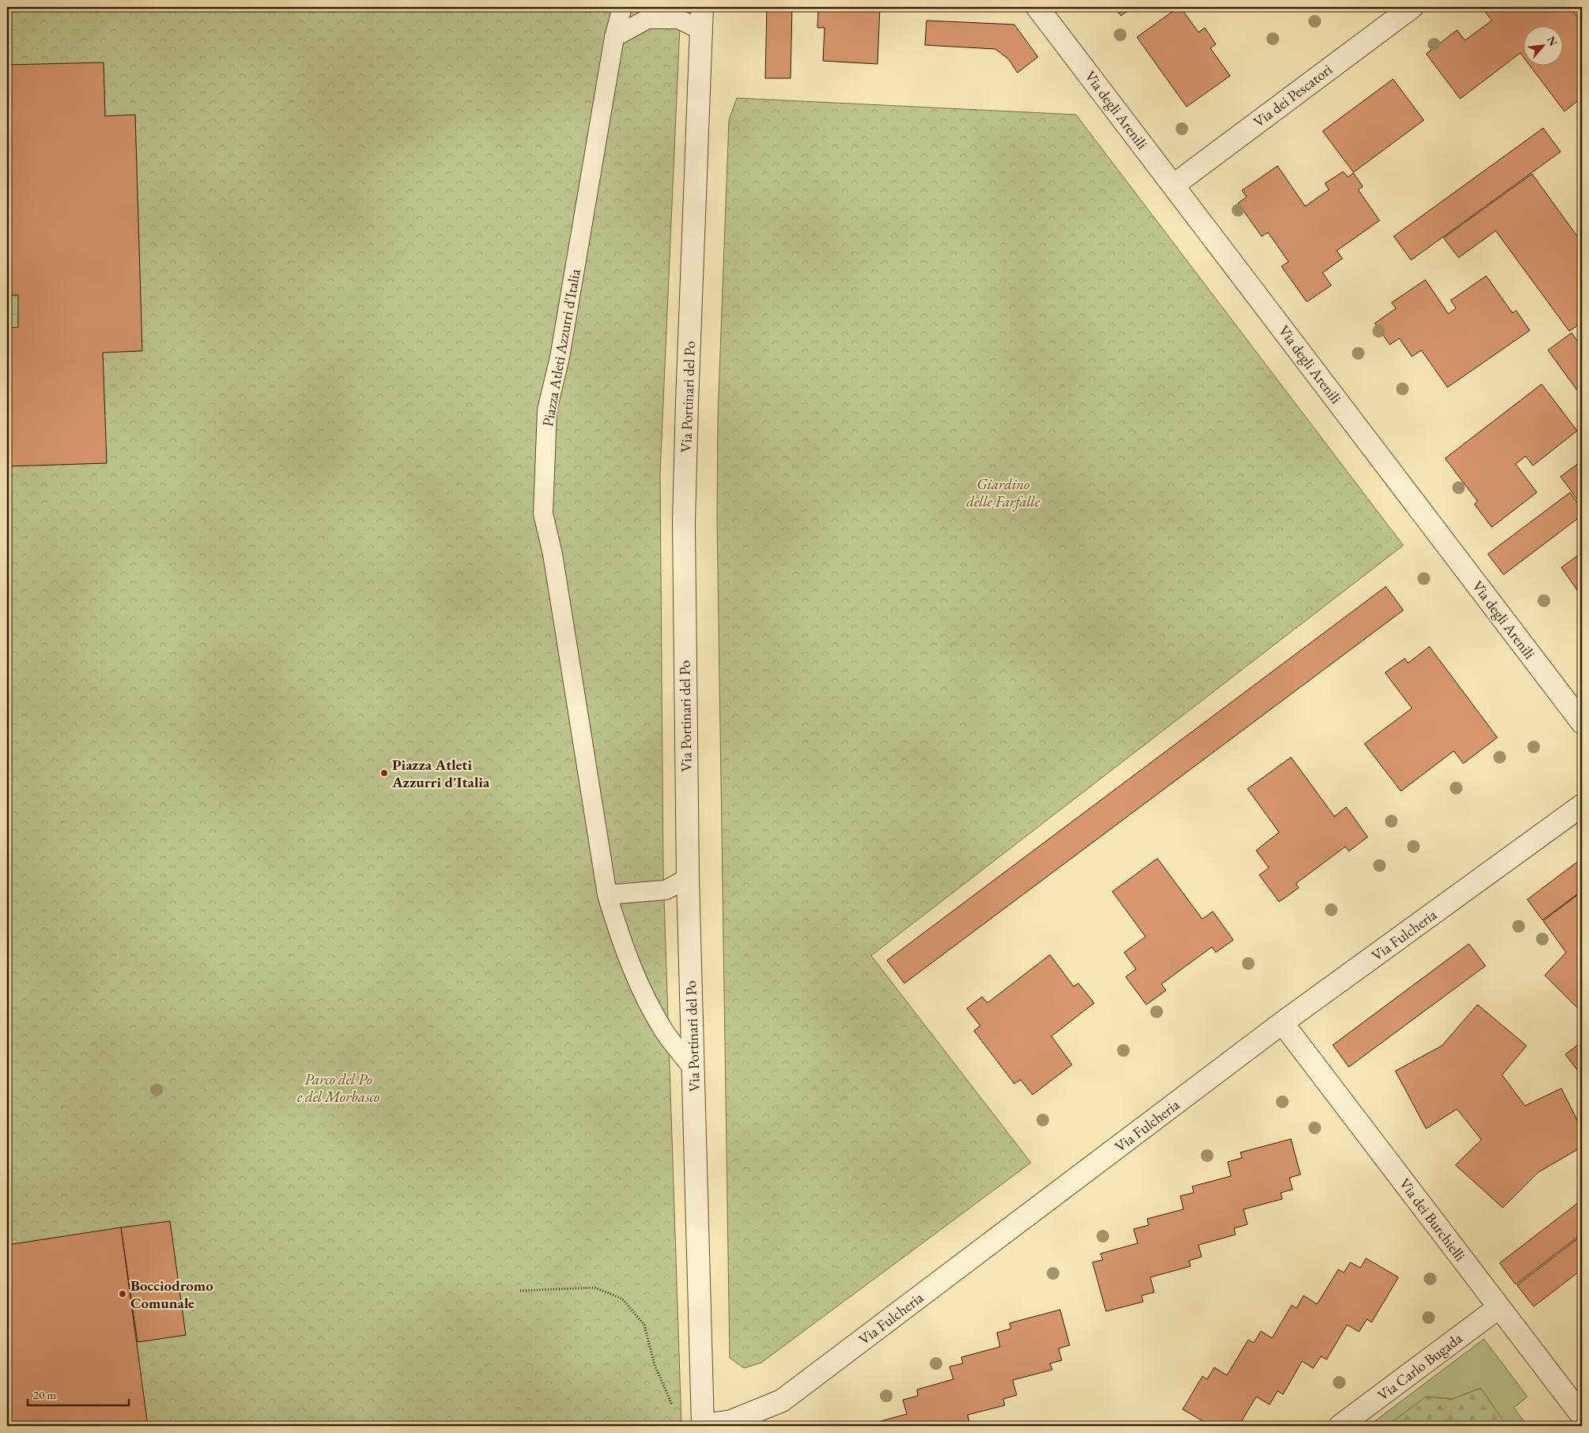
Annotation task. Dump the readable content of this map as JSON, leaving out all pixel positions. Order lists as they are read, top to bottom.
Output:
{
  "streets": {
    "street": [
      "Via dei Pescatori",
      "Via degli Arenili",
      "Via Portinari del Po",
      "Via Fulcheria",
      "Via dei Burchielli",
      "Via Carlo Bugada"
    ],
    "lane": ["Piazza Atleti Azzurri d'Italia"]
  },
  "crossings": [
    ["Via dei Pescatori", "Via degli Arenili"],
    ["Piazza Atleti Azzurri d'Italia", "Via Portinari del Po"],
    ["Via Portinari del Po", "Via Fulcheria"],
    ["Via Fulcheria", "Via dei Burchielli"],
    ["Via dei Burchielli", "Via Carlo Bugada"]
  ],
  "parks": ["Giardino delle Farfalle", "Parco del Po e del Morbasco"],
  "places": ["Piazza Atleti Azzurri d'Italia", "Bocciodromo Comunale"],
  "scale_bar": "20 m",
  "north": "top right"
}
